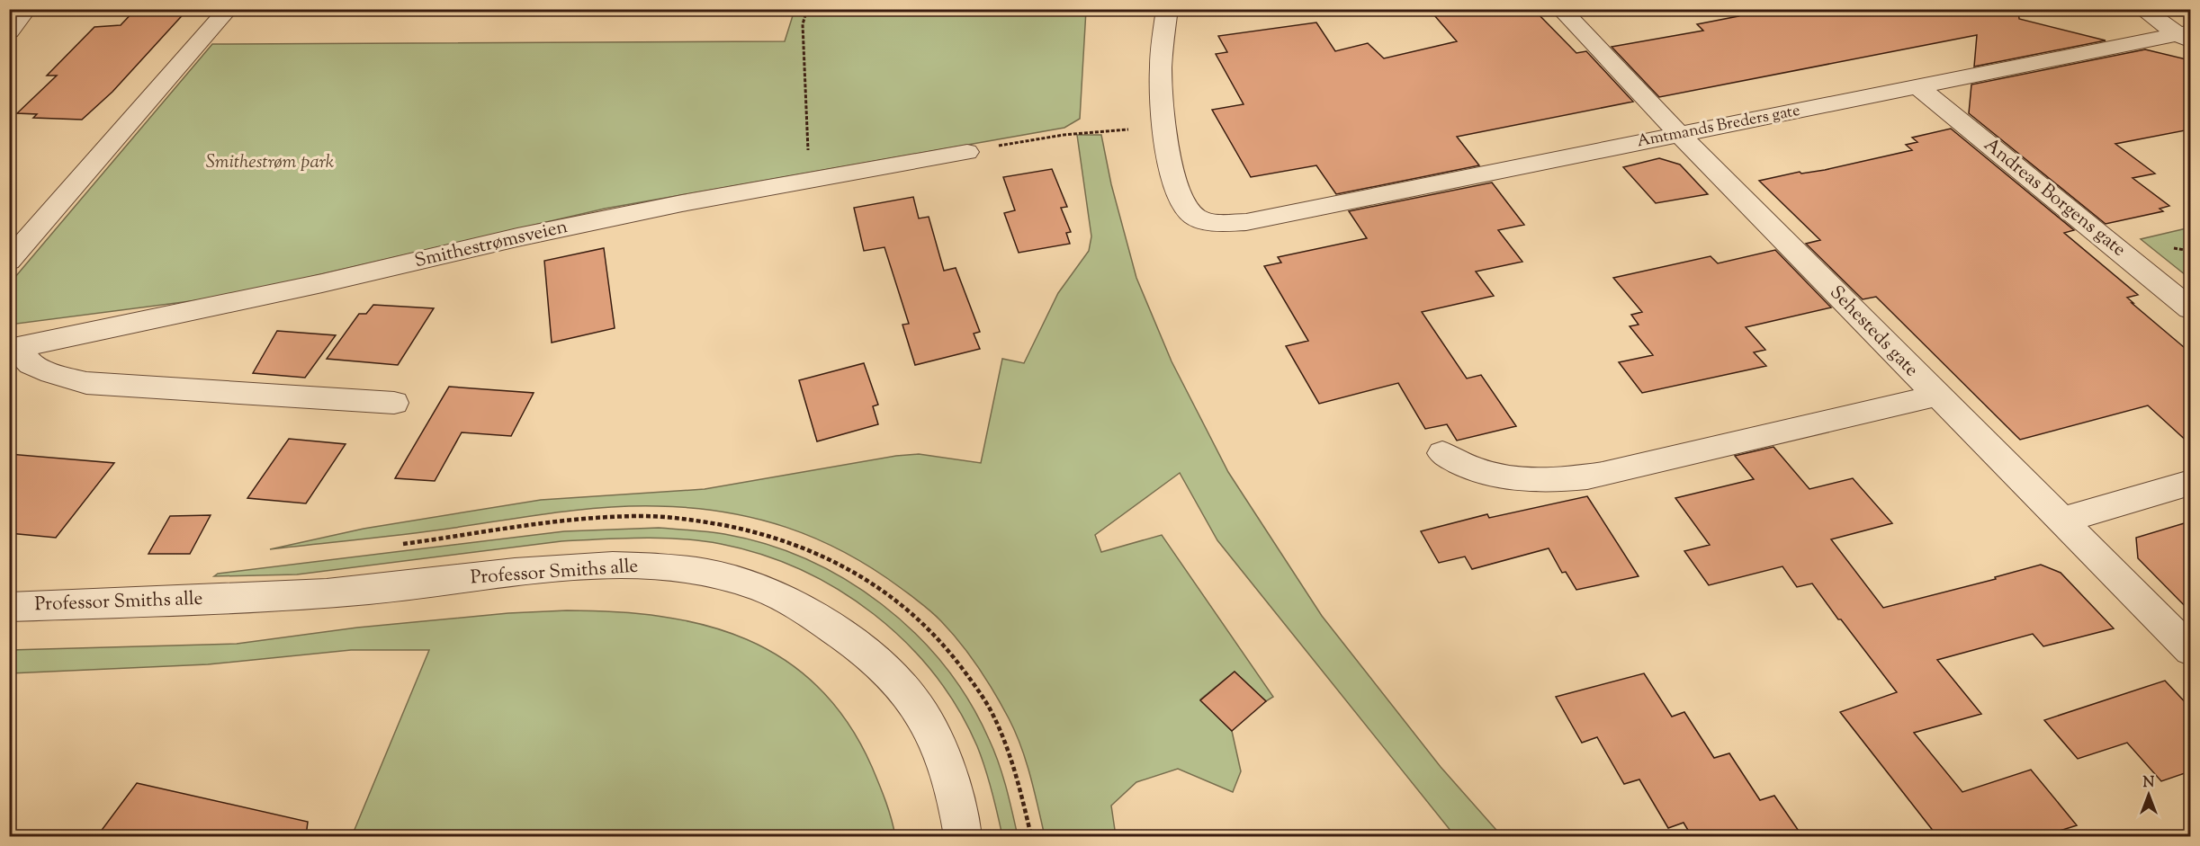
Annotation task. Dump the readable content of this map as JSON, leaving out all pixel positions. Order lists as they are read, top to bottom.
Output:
{
  "streets": {
    "street": [
      "Amtmands Breders gate",
      "Andreas Borgens gate",
      "Smithestrømsveien",
      "Sehesteds gate",
      "Professor Smiths alle"
    ]
  },
  "crossings": [
    ["Amtmands Breders gate", "Andreas Borgens gate"],
    ["Amtmands Breders gate", "Sehesteds gate"]
  ],
  "parks": ["Smithestrøm park"],
  "north": "top"
}
